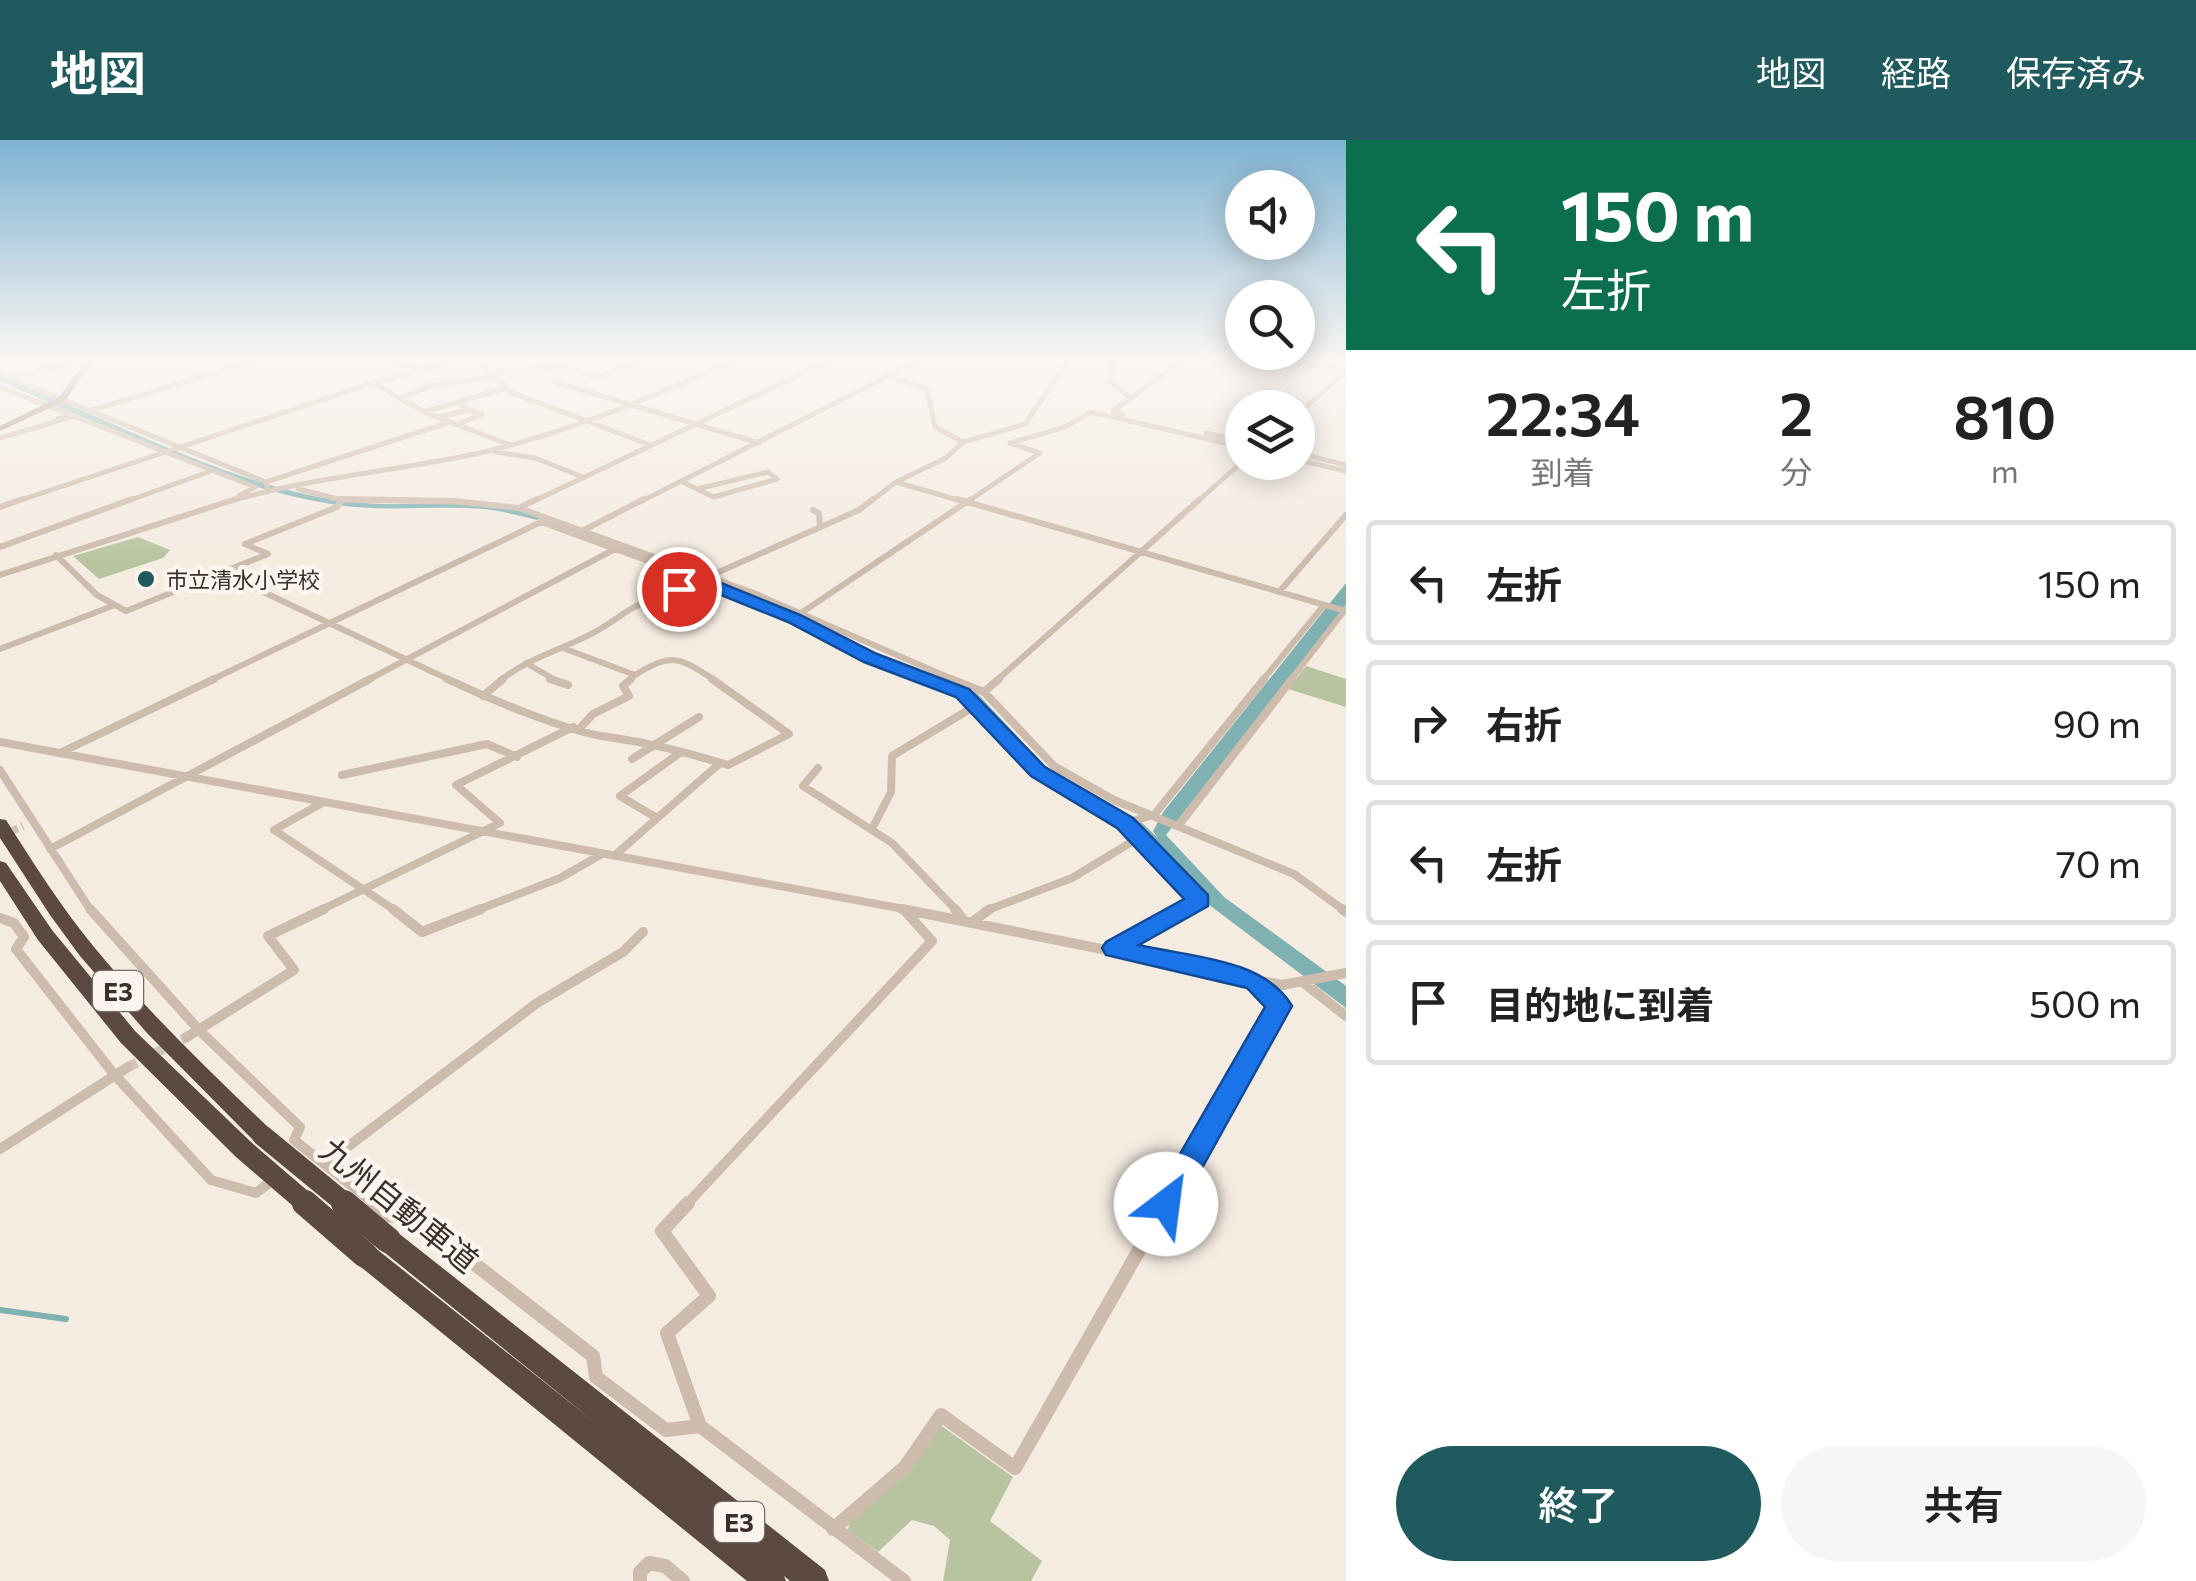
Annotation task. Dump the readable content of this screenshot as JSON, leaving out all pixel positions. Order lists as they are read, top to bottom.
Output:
{
  "streets": {
    "highway": ["E3", "九州自動車道"]
  },
  "places": ["市立清水小学校"],
  "page": {
    "header": "地図",
    "nav": ["地図", "経路", "保存済み"],
    "turn": ["150 m", "左折"],
    "eta": [
      "22:34",
      "到着",
      "2",
      "分",
      "810",
      "m"
    ],
    "list": [
      {
        "name": "左折",
        "value": "150 m"
      },
      {
        "name": "右折",
        "value": "90 m"
      },
      {
        "name": "左折",
        "value": "70 m"
      },
      {
        "name": "目的地に到着",
        "value": "500 m"
      }
    ],
    "buttons": ["終了", "共有"]
  }
}
